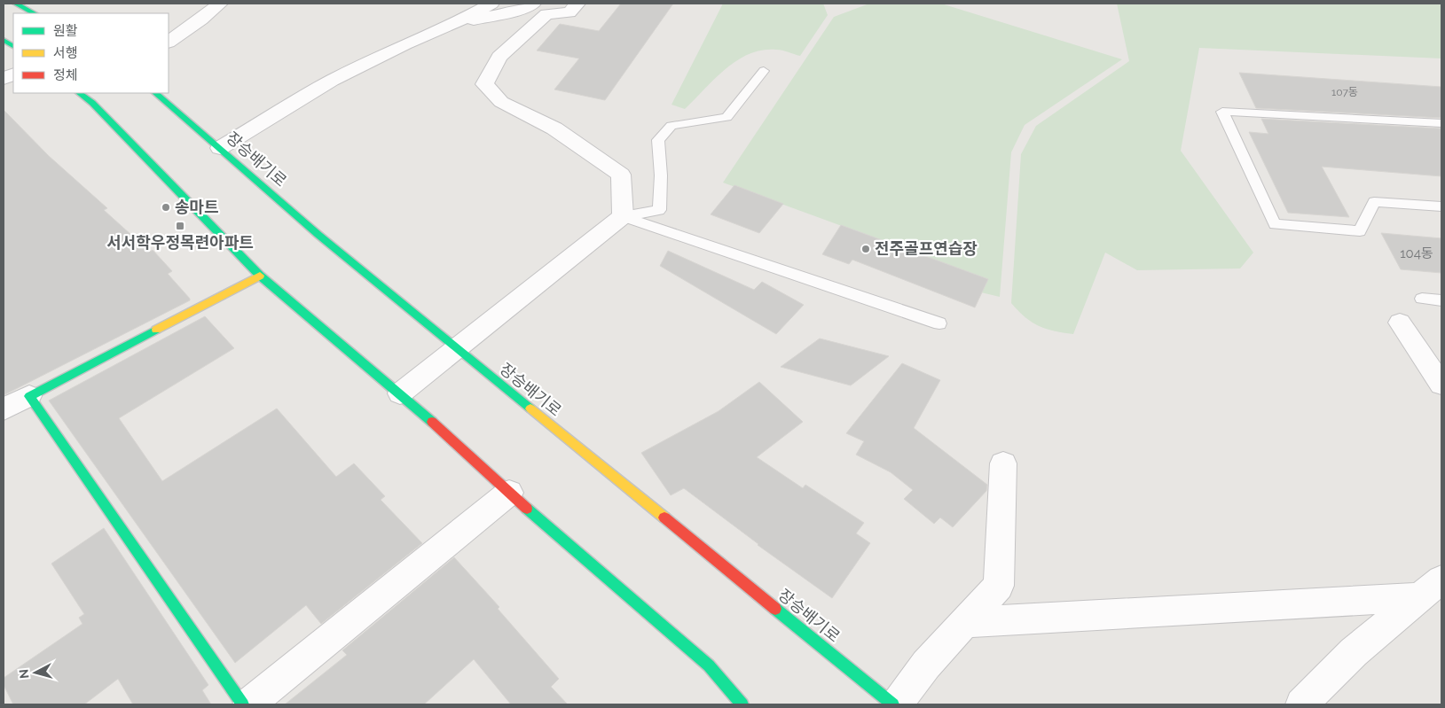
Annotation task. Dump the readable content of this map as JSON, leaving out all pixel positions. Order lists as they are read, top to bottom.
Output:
{
  "streets": {
    "street": ["장승배기로"]
  },
  "places": {
    "other": ["송마트", "전주골프연습장"],
    "transit": ["서서학우정목련아파트"]
  },
  "house_numbers": ["107동", "104동"],
  "legend": ["원활", "서행", "정체"],
  "north": "left"
}
